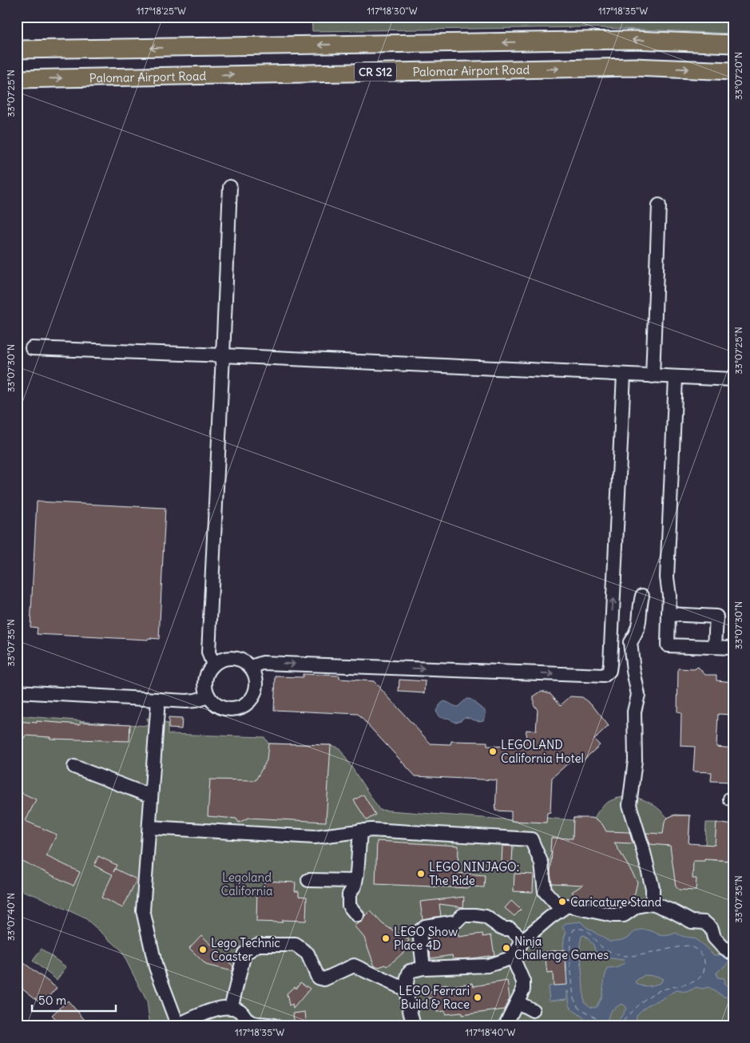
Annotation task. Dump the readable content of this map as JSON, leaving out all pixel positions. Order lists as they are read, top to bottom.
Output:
{
  "streets": {
    "main road": ["Palomar Airport Road", "CR S12"]
  },
  "parks": ["Legoland California"],
  "places": [
    "LEGOLAND California Hotel",
    "LEGO NINJAGO: The Ride",
    "Caricature Stand",
    "LEGO Show Place 4D",
    "Ninja Challenge Games",
    "Lego Technic Coaster",
    "LEGO Ferrari Build & Race"
  ],
  "scale_bar": "50 m",
  "coordinates": [
    "117°18'25\"W",
    "117°18'30\"W",
    "117°18'35\"W",
    "33°07'20\"N",
    "33°07'25\"N",
    "33°07'30\"N",
    "33°07'35\"N",
    "33°07'40\"N",
    "117°18'40\"W"
  ]
}
